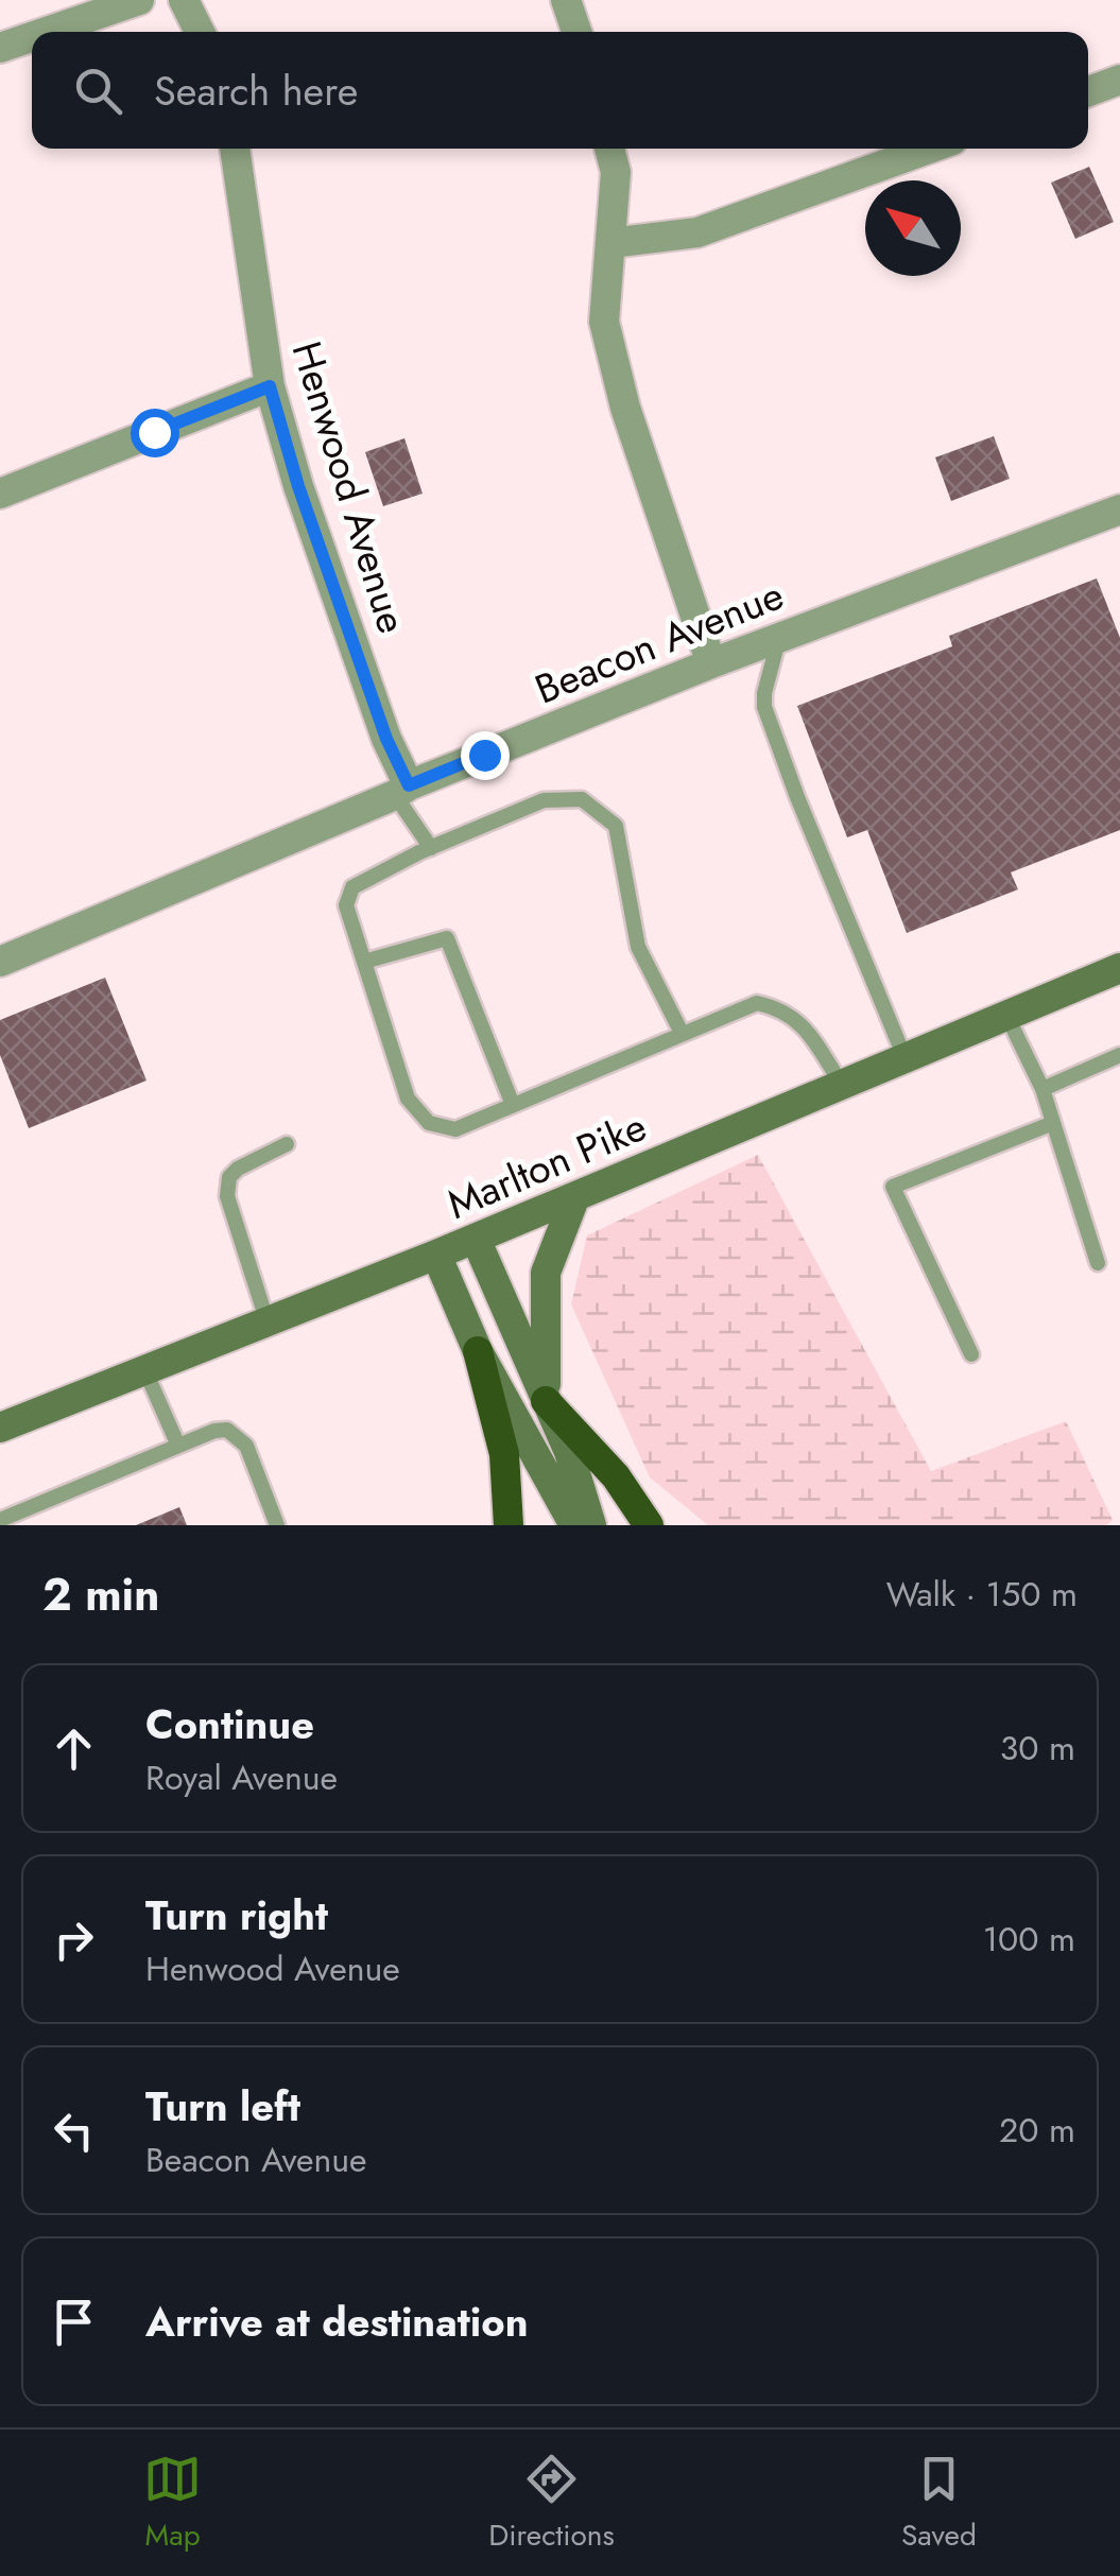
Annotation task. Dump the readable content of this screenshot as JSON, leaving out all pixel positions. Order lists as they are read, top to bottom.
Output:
{
  "streets": {
    "main road": ["Marlton Pike"],
    "street": ["Henwood Avenue", "Beacon Avenue"]
  },
  "crossings": [
    ["Henwood Avenue", "Beacon Avenue"]
  ],
  "north": "top left",
  "page": {
    "search": "Search here",
    "heading": ["2 min", "Walk · 150 m"],
    "list": [
      ["Continue", "Royal Avenue", "30 m"],
      ["Turn right", "Henwood Avenue", "100 m"],
      ["Turn left", "Beacon Avenue", "20 m"],
      "Arrive at destination"
    ],
    "nav": ["Map", "Directions", "Saved"]
  }
}
